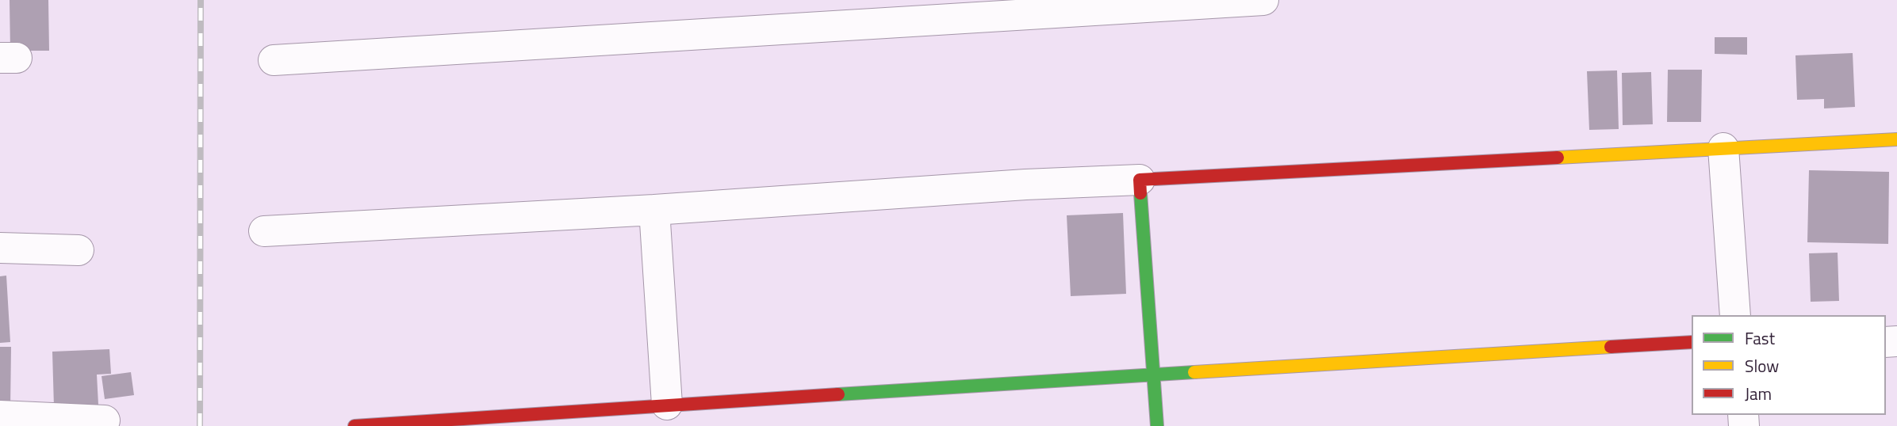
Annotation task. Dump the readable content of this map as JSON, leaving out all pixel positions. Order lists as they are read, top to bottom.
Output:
{
  "legend": ["Fast", "Slow", "Jam"]
}
